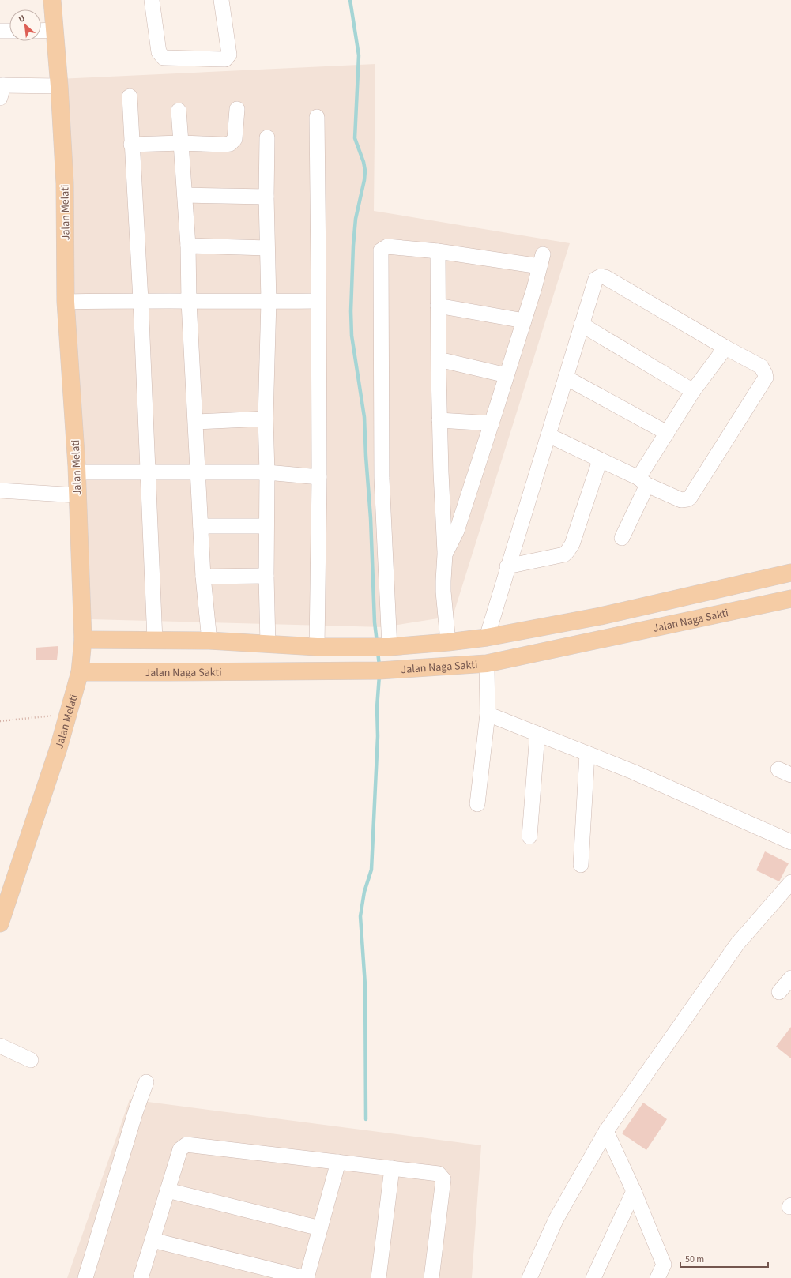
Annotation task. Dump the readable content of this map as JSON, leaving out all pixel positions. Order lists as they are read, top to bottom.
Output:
{
  "streets": {
    "main road": ["Jalan Melati", "Jalan Naga Sakti"]
  },
  "crossings": [
    ["Jalan Melati", "Jalan Naga Sakti"]
  ],
  "scale_bar": "50 m",
  "north": "top left"
}
